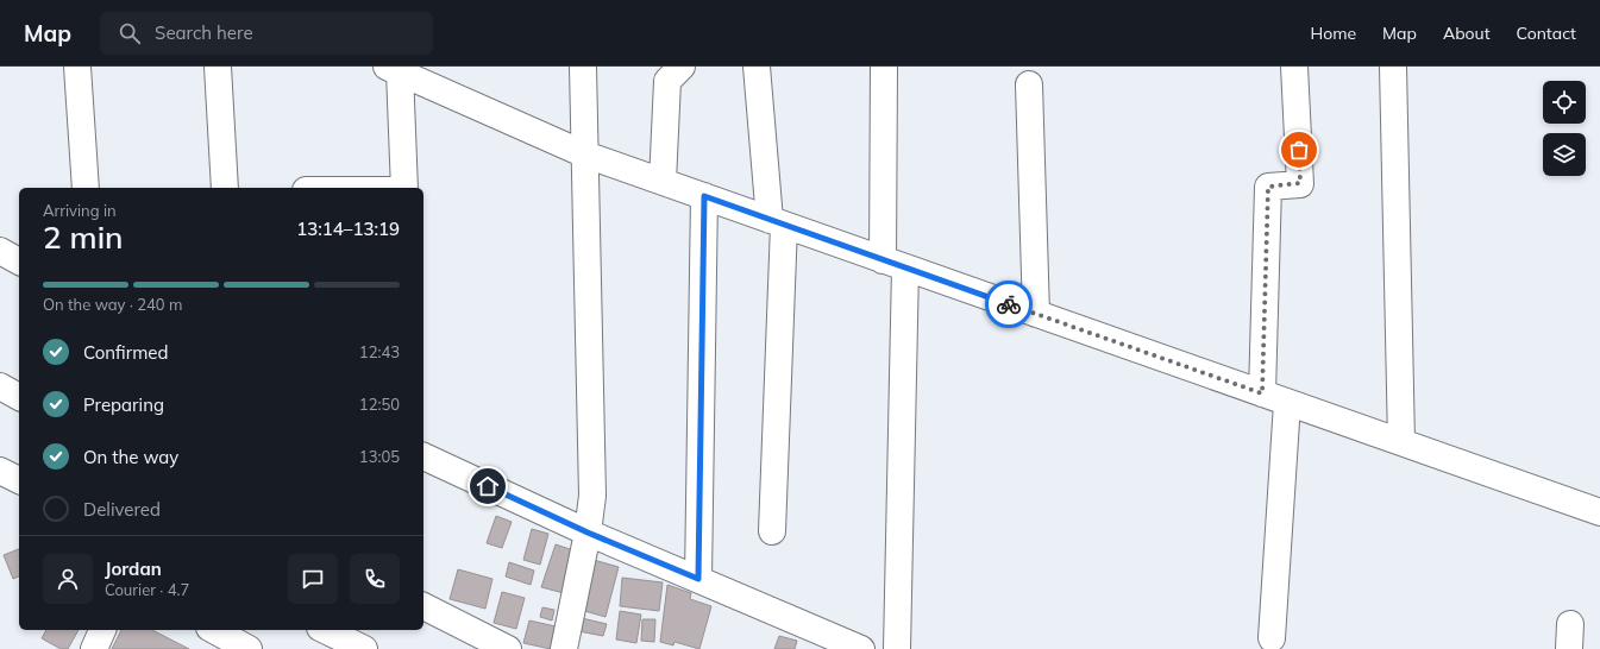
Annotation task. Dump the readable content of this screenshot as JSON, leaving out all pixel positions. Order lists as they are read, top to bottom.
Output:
{
  "page": {
    "header": "Map",
    "search": "Search here",
    "nav": [
      "Home",
      "Map",
      "About",
      "Contact"
    ],
    "heading": ["2 min", "Arriving in", "13:14–13:19"],
    "panel": ["Jordan", "Courier · 4.7"],
    "bar": "On the way · 240 m",
    "list": [
      ["Confirmed", "12:43"],
      ["Preparing", "12:50"],
      ["On the way", "13:05"],
      "Delivered"
    ]
  }
}
